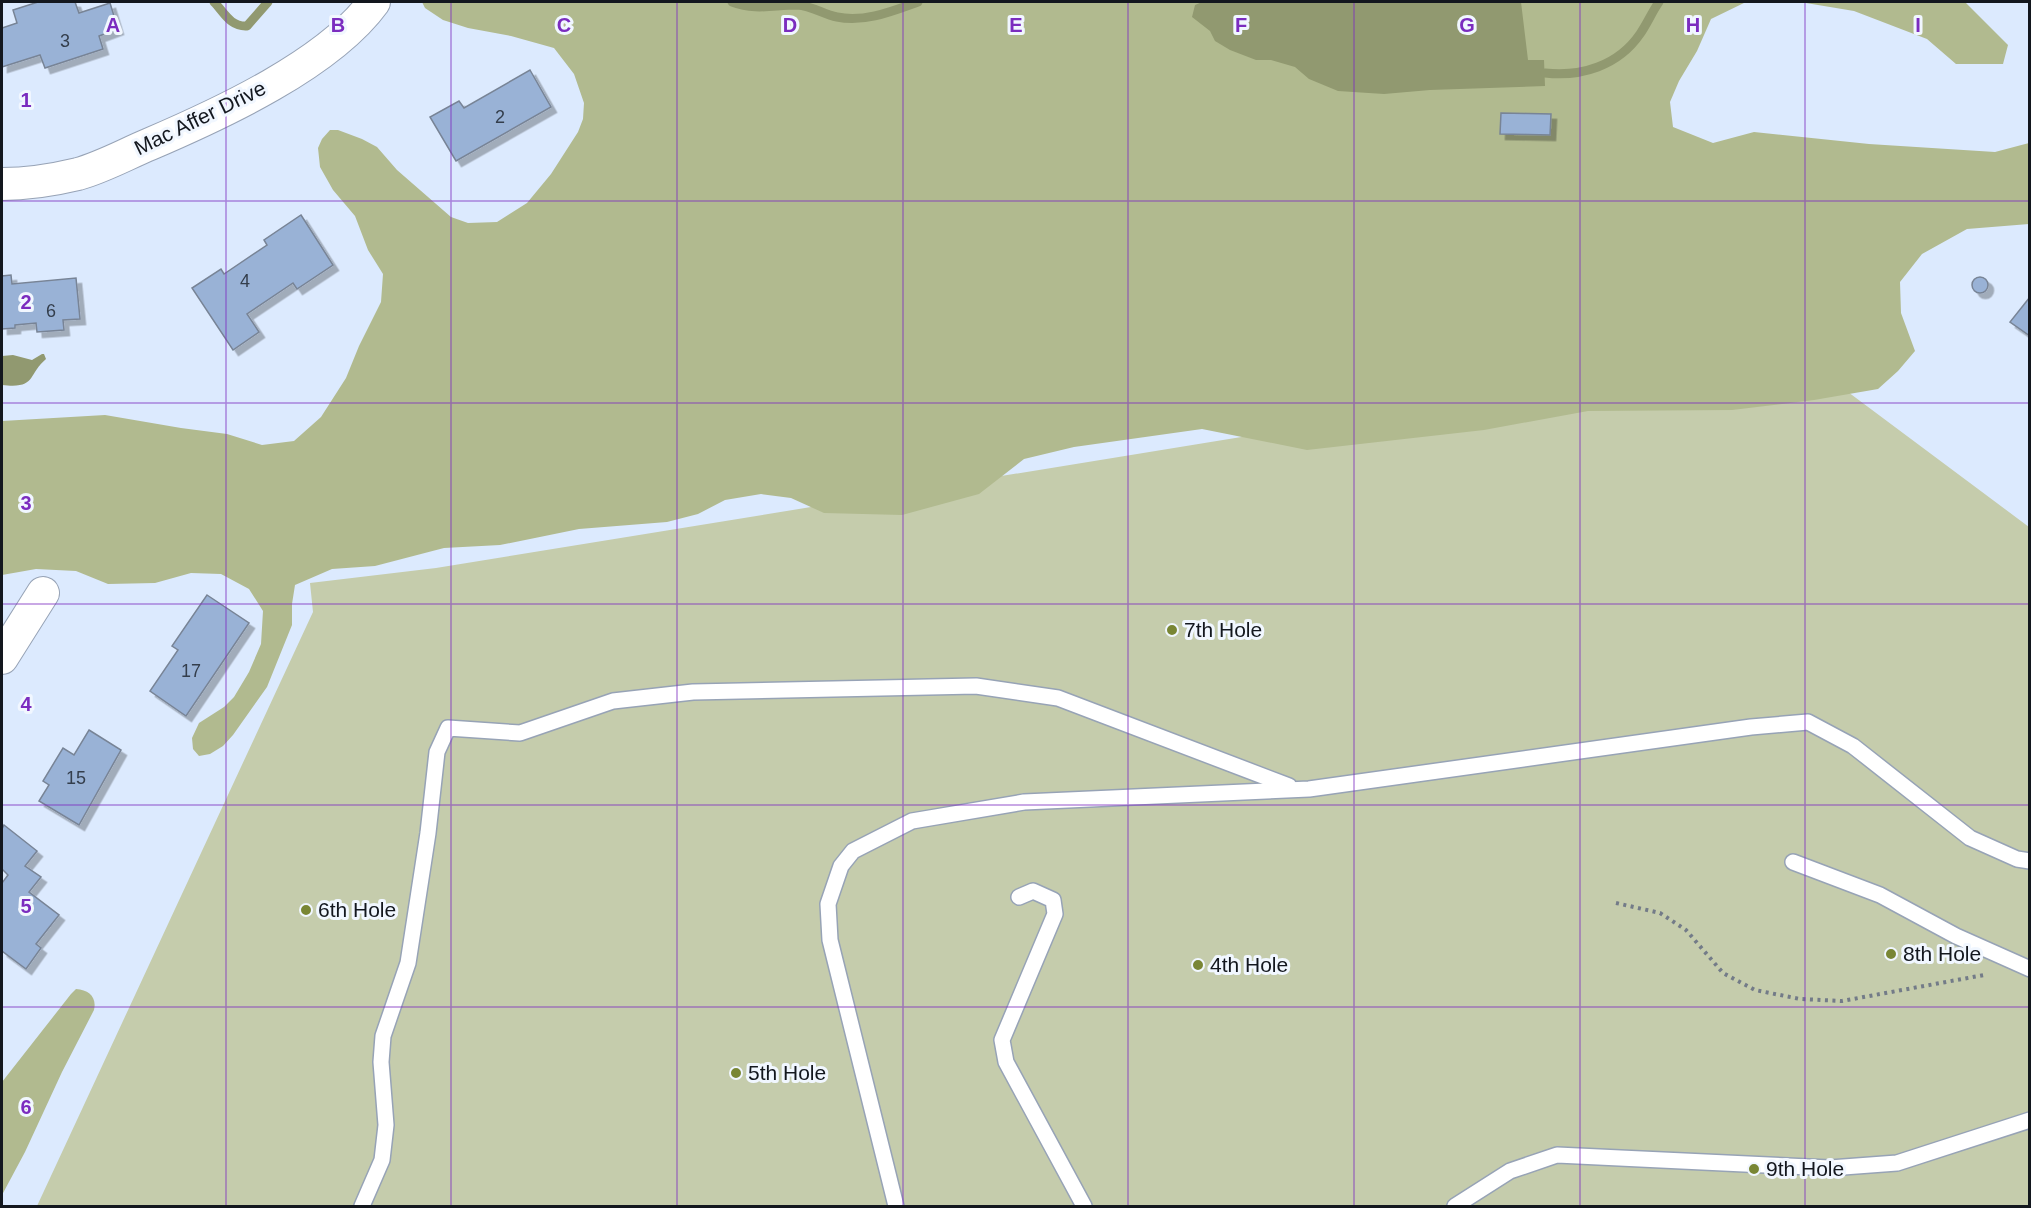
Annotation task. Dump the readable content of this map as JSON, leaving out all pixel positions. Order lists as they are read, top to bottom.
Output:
{
  "streets": {
    "street": ["Mac Affer Drive"]
  },
  "places": [
    "7th Hole",
    "6th Hole",
    "8th Hole",
    "4th Hole",
    "5th Hole",
    "9th Hole"
  ],
  "house_numbers": [
    "3",
    "2",
    "4",
    "6",
    "17",
    "15"
  ],
  "grid": {
    "columns": [
      "A",
      "B",
      "C",
      "D",
      "E",
      "F",
      "G",
      "H",
      "I"
    ],
    "rows": [
      "1",
      "2",
      "3",
      "4",
      "5",
      "6"
    ]
  }
}
